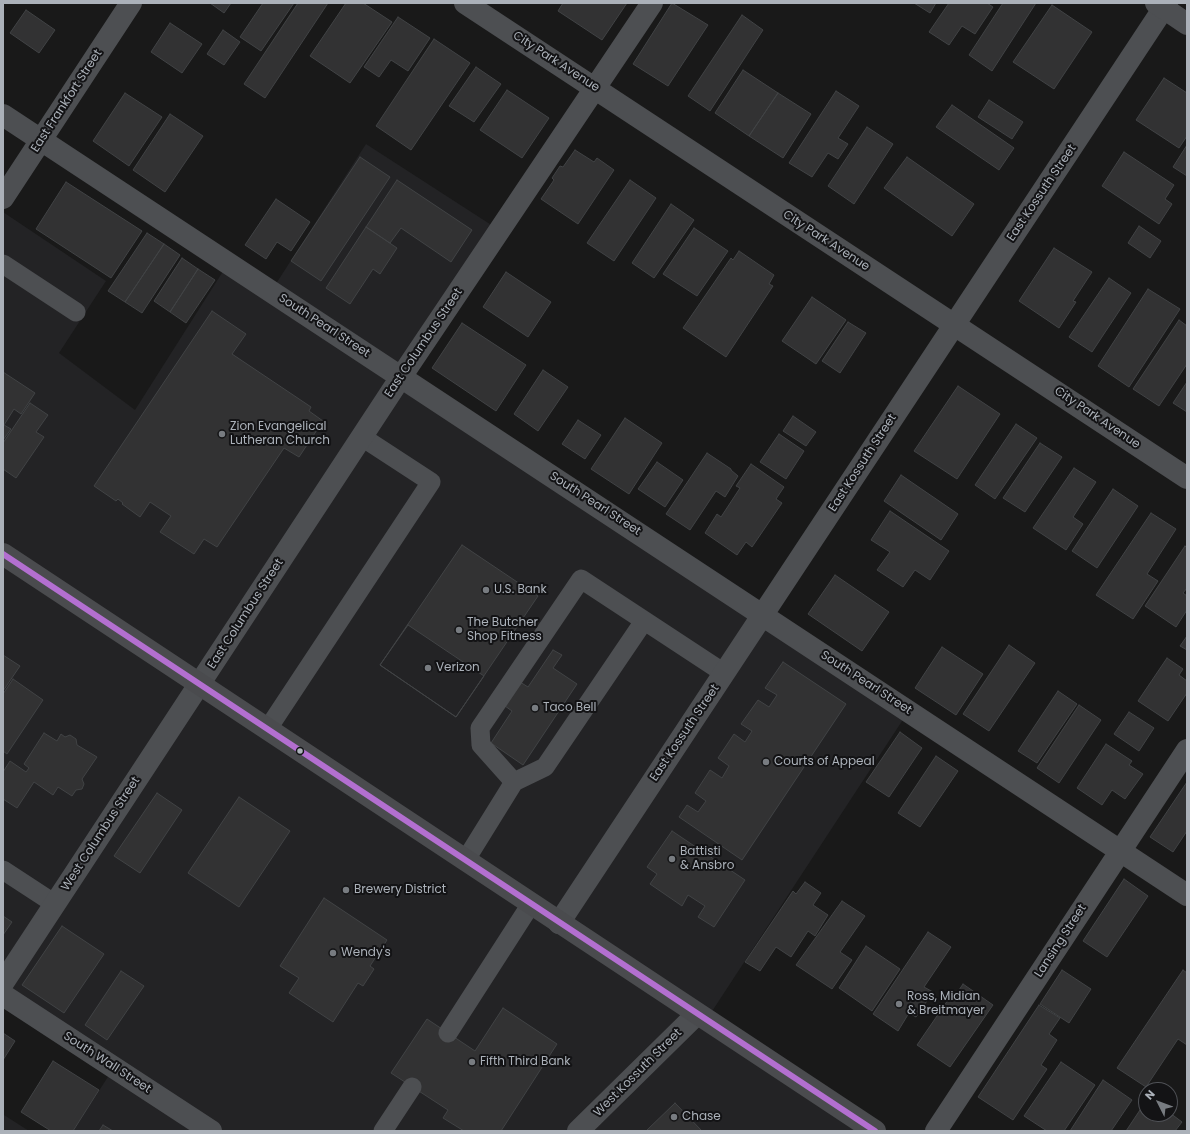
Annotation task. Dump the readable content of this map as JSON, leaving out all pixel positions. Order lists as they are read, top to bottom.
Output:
{
  "streets": {
    "street": [
      "City Park Avenue",
      "East Frankfort Street",
      "East Kossuth Street",
      "South Pearl Street",
      "East Columbus Street",
      "West Columbus Street",
      "Lansing Street",
      "South Wall Street",
      "West Kossuth Street"
    ]
  },
  "crossings": [
    ["City Park Avenue", "East Kossuth Street"],
    ["City Park Avenue", "East Columbus Street"],
    ["East Frankfort Street", "South Pearl Street"],
    ["East Kossuth Street", "South Pearl Street"],
    ["South Pearl Street", "East Columbus Street"],
    ["South Pearl Street", "Lansing Street"],
    ["East Columbus Street", "West Columbus Street"]
  ],
  "places": [
    "Zion Evangelical Lutheran Church",
    "U.S. Bank",
    "The Butcher Shop Fitness",
    "Verizon",
    "Taco Bell",
    "Courts of Appeal",
    "Battisti & Ansbro",
    "Brewery District",
    "Wendy's",
    "Ross, Midian & Breitmayer",
    "Fifth Third Bank",
    "Chase"
  ],
  "north": "top left"
}
